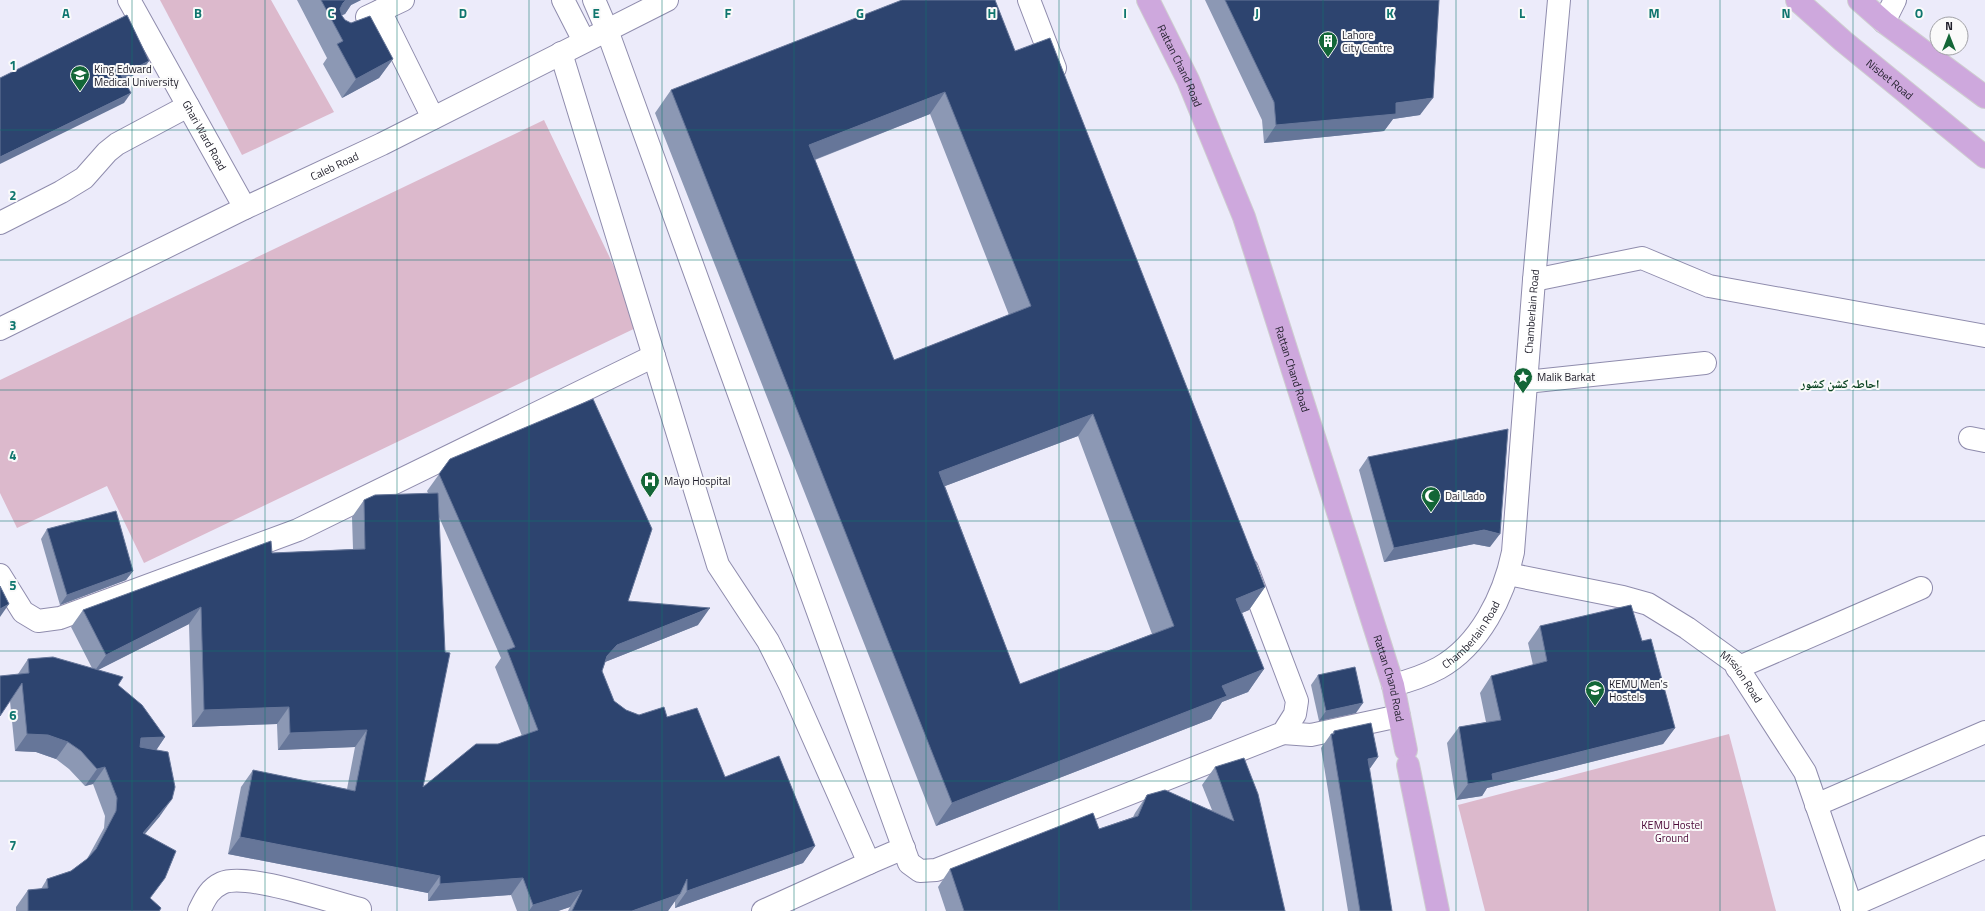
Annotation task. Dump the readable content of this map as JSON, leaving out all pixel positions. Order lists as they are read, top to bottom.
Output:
{
  "streets": {
    "main road": ["Rattan Chand Road", "Nisbet Road"],
    "street": [
      "Ghari Ward Road",
      "Caleb Road",
      "Chamberlain Road",
      "Mission Road"
    ]
  },
  "crossings": [
    ["Rattan Chand Road", "Chamberlain Road"],
    ["Ghari Ward Road", "Caleb Road"],
    ["Chamberlain Road", "Mission Road"]
  ],
  "districts": ["احاطہ کشن کشور"],
  "parks": ["KEMU Hostel Ground"],
  "places": {
    "building": ["Lahore City Centre"],
    "school or university": ["King Edward Medical University", "KEMU Men's Hostels"],
    "place": ["Malik Barkat"],
    "hospital": ["Mayo Hospital"],
    "mosque": ["Dai Lado"]
  },
  "north": "top",
  "grid": {
    "columns": [
      "A",
      "B",
      "C",
      "D",
      "E",
      "F",
      "G",
      "H",
      "I",
      "J",
      "K",
      "L",
      "M",
      "N",
      "O"
    ],
    "rows": [
      "1",
      "2",
      "3",
      "4",
      "5",
      "6",
      "7"
    ]
  }
}
